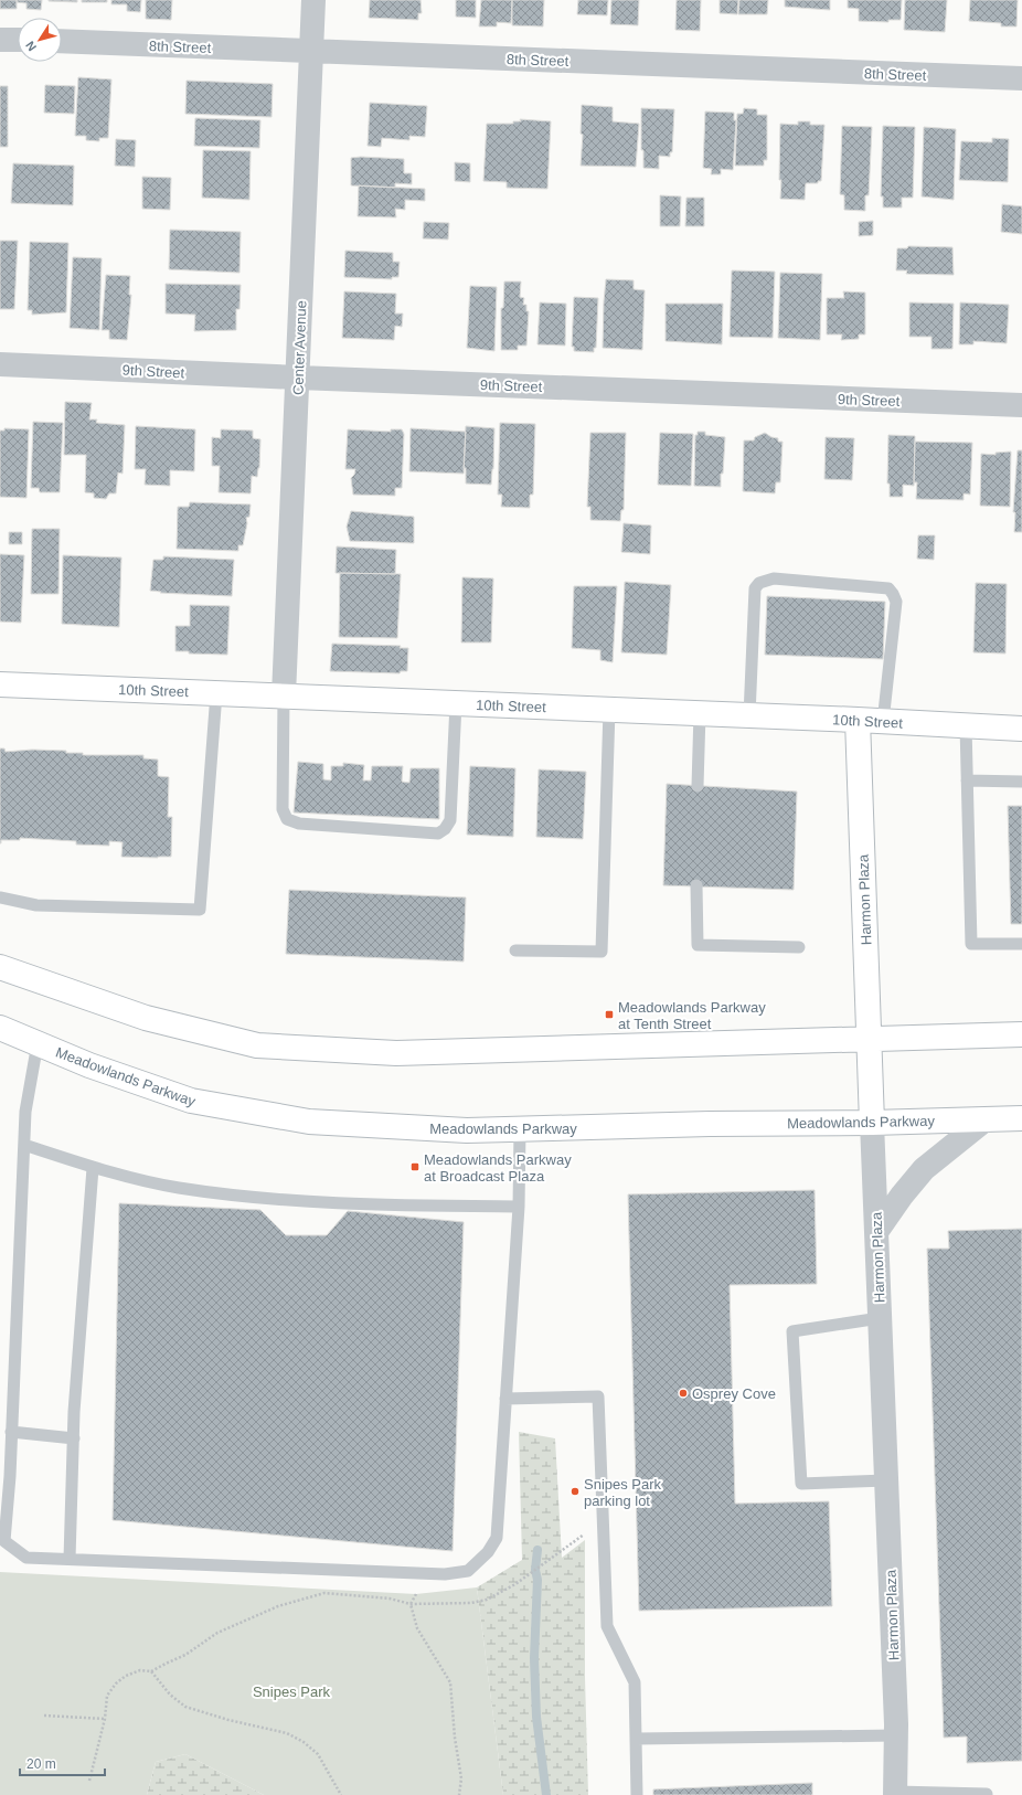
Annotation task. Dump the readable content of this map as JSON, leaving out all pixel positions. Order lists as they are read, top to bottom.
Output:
{
  "streets": {
    "main road": ["10th Street", "Harmon Plaza", "Meadowlands Parkway"],
    "street": ["8th Street", "Center Avenue", "9th Street"]
  },
  "crossings": [
    ["8th Street", "Center Avenue"],
    ["Center Avenue", "9th Street"],
    ["Center Avenue", "10th Street"],
    ["10th Street", "Harmon Plaza"],
    ["Harmon Plaza", "Meadowlands Parkway"]
  ],
  "parks": ["Snipes Park"],
  "places": {
    "transit": ["Meadowlands Parkway at Tenth Street", "Meadowlands Parkway at Broadcast Plaza"],
    "other": ["Osprey Cove", "Snipes Park parking lot"]
  },
  "scale_bar": "20 m",
  "north": "bottom left"
}
